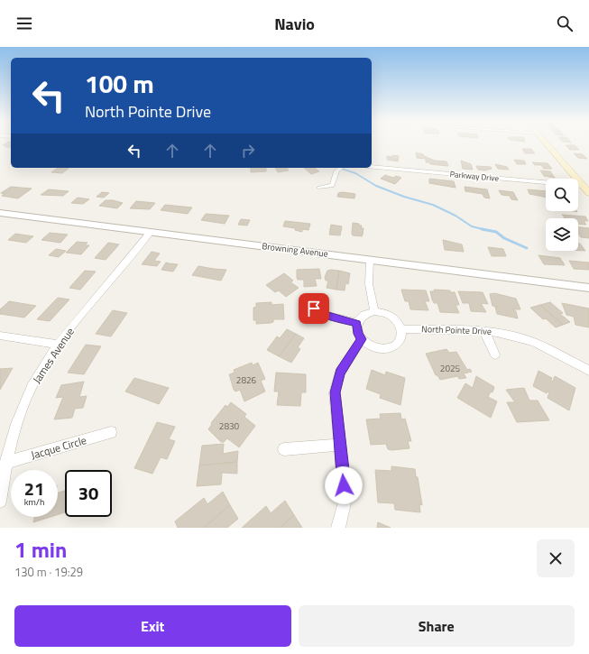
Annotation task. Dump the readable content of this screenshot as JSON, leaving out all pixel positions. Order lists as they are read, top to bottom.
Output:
{
  "streets": {
    "street": [
      "Parkway Drive",
      "Browning Avenue",
      "North Pointe Drive",
      "James Avenue",
      "Jacque Circle"
    ]
  },
  "crossings": [
    ["Browning Avenue", "James Avenue"],
    ["James Avenue", "Jacque Circle"]
  ],
  "house_numbers": ["2025", "2826", "2830"],
  "page": {
    "header": "Navio",
    "turn": ["100 m", "North Pointe Drive"],
    "speed": "21 km/h",
    "limit": "30",
    "heading": ["1 min", "130 m · 19:29"],
    "buttons": ["Exit", "Share"]
  }
}
